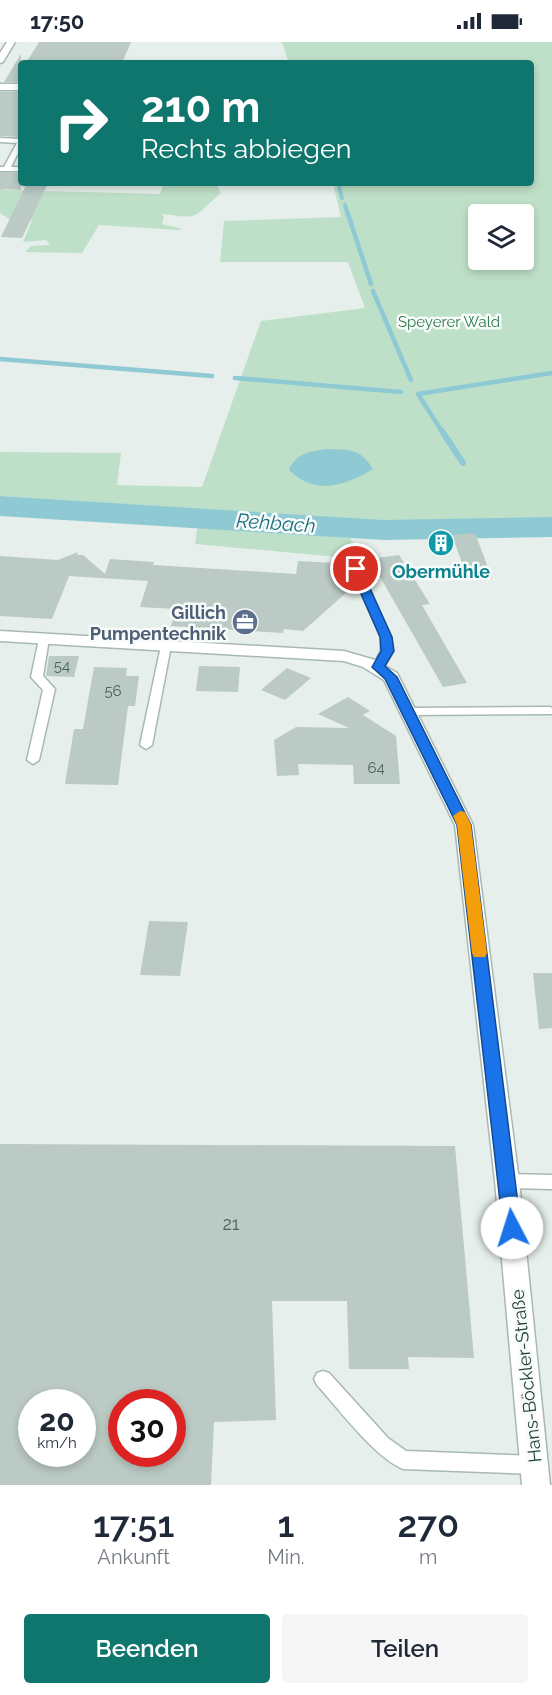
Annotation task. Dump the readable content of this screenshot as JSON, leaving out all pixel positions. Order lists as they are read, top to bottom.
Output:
{
  "streets": {
    "street": ["Hans-Böckler-Straße"]
  },
  "water": ["Rehbach"],
  "parks": ["Speyerer Wald"],
  "places": {
    "building": ["Obermühle"],
    "office": ["Gillich Pumpentechnik"]
  },
  "house_numbers": [
    "54",
    "56",
    "64",
    "21"
  ],
  "page": {
    "status": "17:50",
    "turn": ["210 m", "Rechts abbiegen"],
    "speed": "20 km/h",
    "limit": "30",
    "eta": [
      "17:51",
      "Ankunft",
      "1",
      "Min.",
      "270",
      "m"
    ],
    "buttons": ["Beenden", "Teilen"]
  }
}
